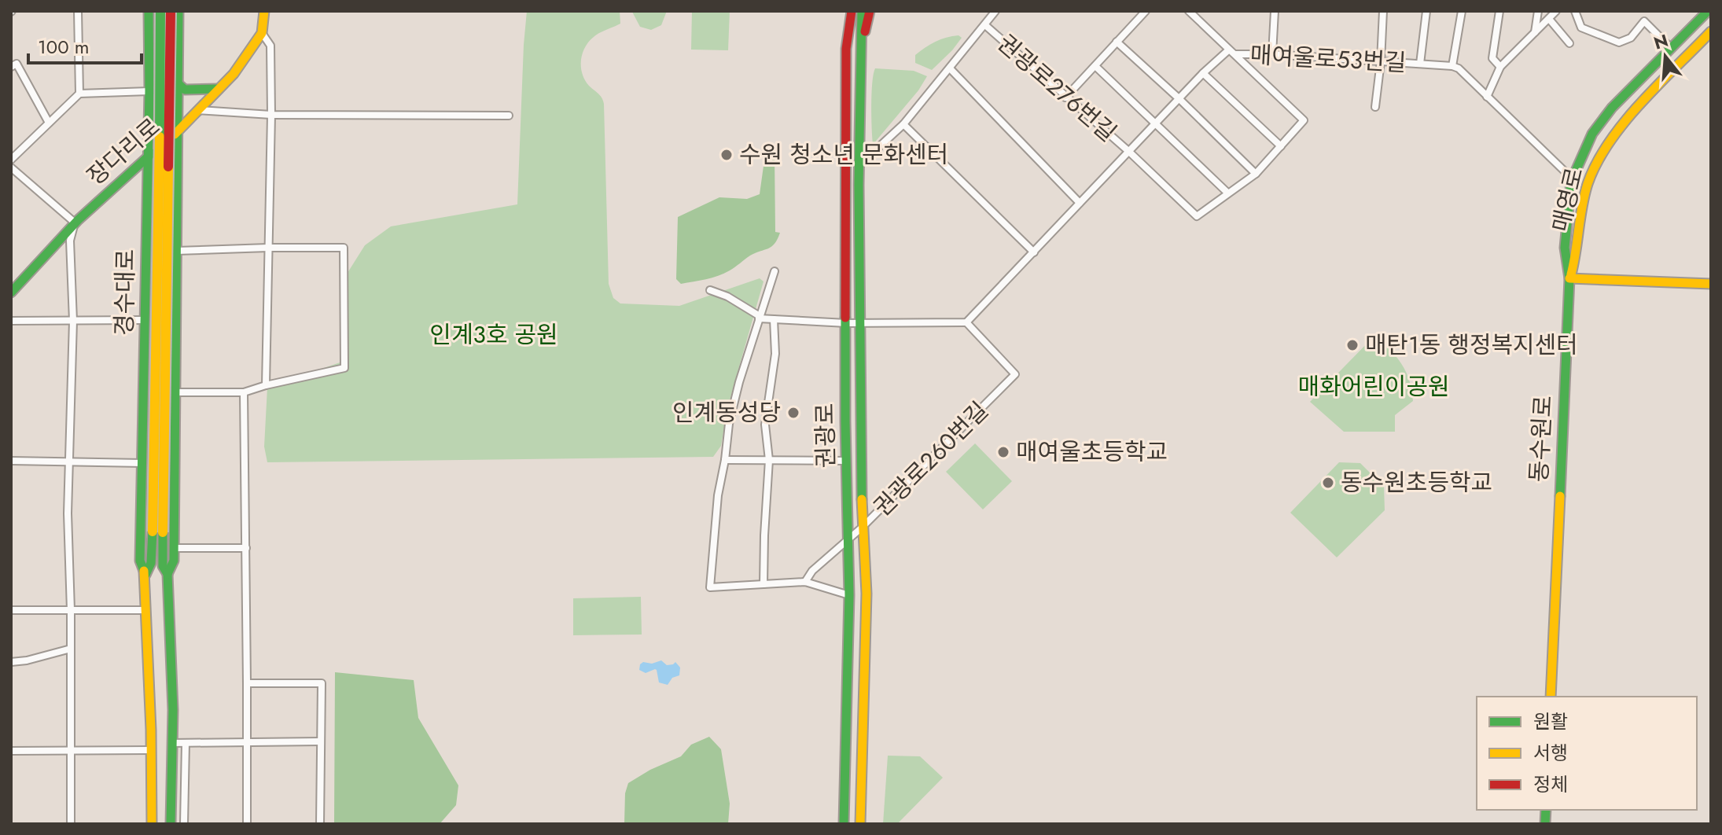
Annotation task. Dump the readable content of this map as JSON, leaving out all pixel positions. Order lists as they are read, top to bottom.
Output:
{
  "streets": {
    "main road": [
      "장다리로",
      "매영로",
      "경수대로",
      "권광로",
      "동수원로"
    ],
    "street": ["매여울로53번길", "권광로276번길", "권광로260번길"]
  },
  "crossings": [
    ["매여울로53번길", "권광로276번길"],
    ["권광로276번길", "권광로260번길"],
    ["장다리로", "경수대로"],
    ["매영로", "동수원로"],
    ["권광로", "권광로260번길"]
  ],
  "parks": ["인계3호 공원", "매화어린이공원"],
  "places": [
    "수원 청소년 문화센터",
    "매탄1동 행정복지센터",
    "인계동성당",
    "매여울초등학교",
    "동수원초등학교"
  ],
  "legend": ["원활", "서행", "정체"],
  "scale_bar": "100 m",
  "north": "top"
}
